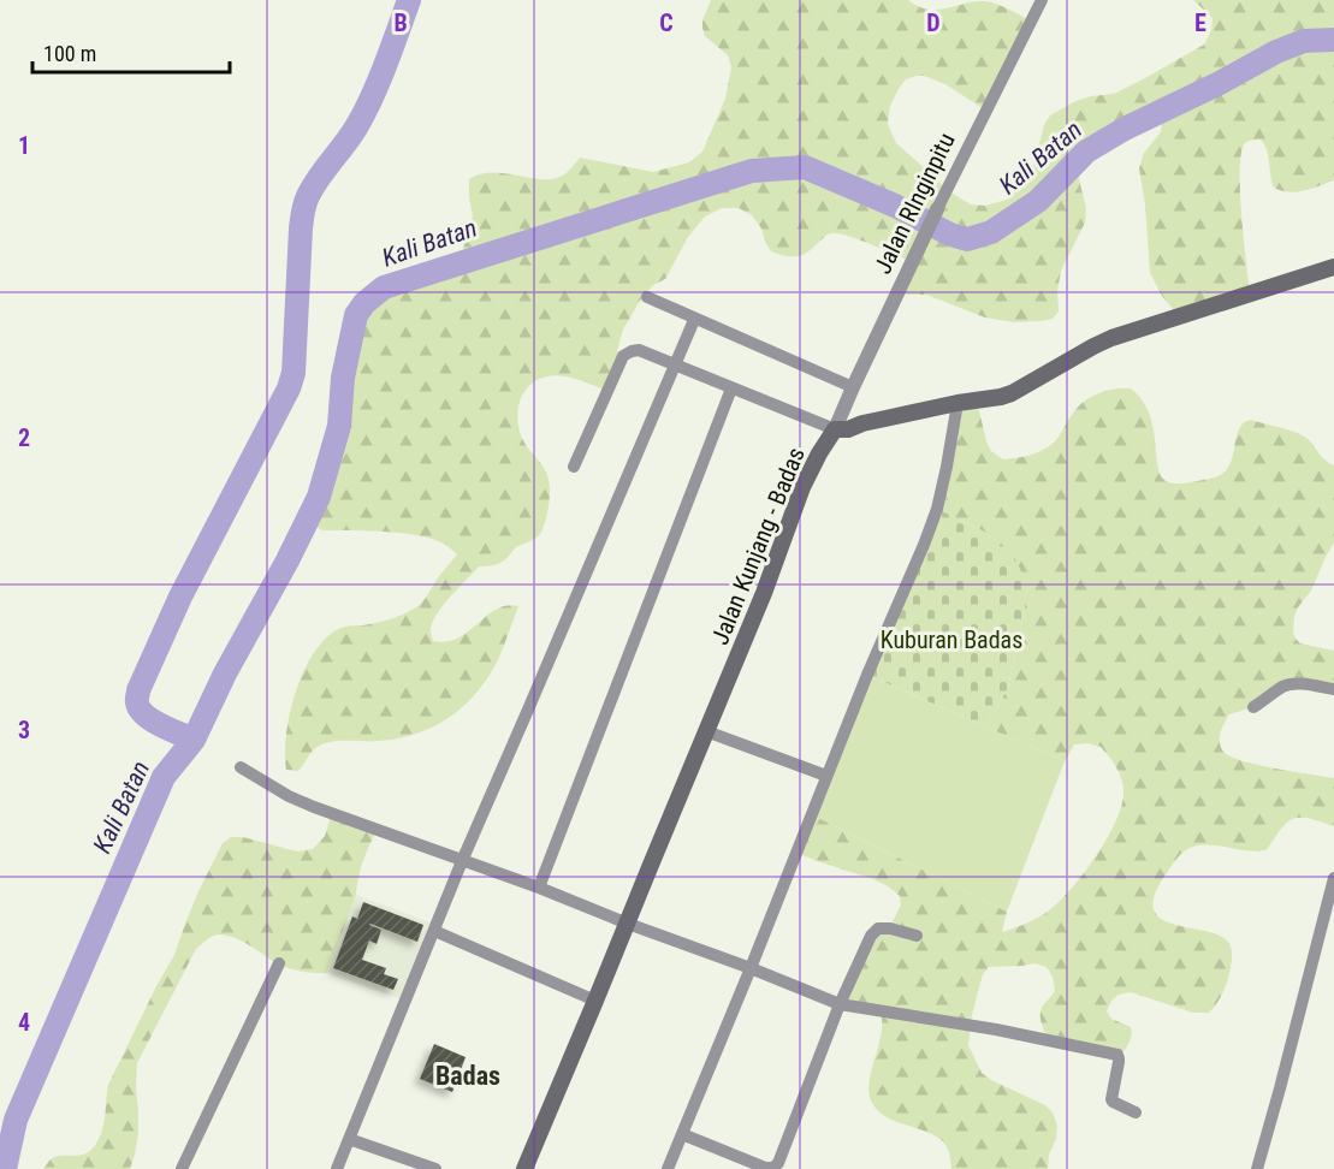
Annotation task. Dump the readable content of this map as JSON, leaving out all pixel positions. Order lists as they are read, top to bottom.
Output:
{
  "streets": {
    "main road": ["Jalan Kunjang - Badas"],
    "street": ["Jalan RInginpitu"]
  },
  "crossings": [
    ["Jalan RInginpitu", "Jalan Kunjang - Badas"]
  ],
  "districts": ["Badas"],
  "water": ["Kali Batan"],
  "parks": ["Kuburan Badas"],
  "scale_bar": "100 m",
  "grid": {
    "columns": [
      "B",
      "C",
      "D",
      "E"
    ],
    "rows": [
      "1",
      "2",
      "3",
      "4"
    ]
  }
}
